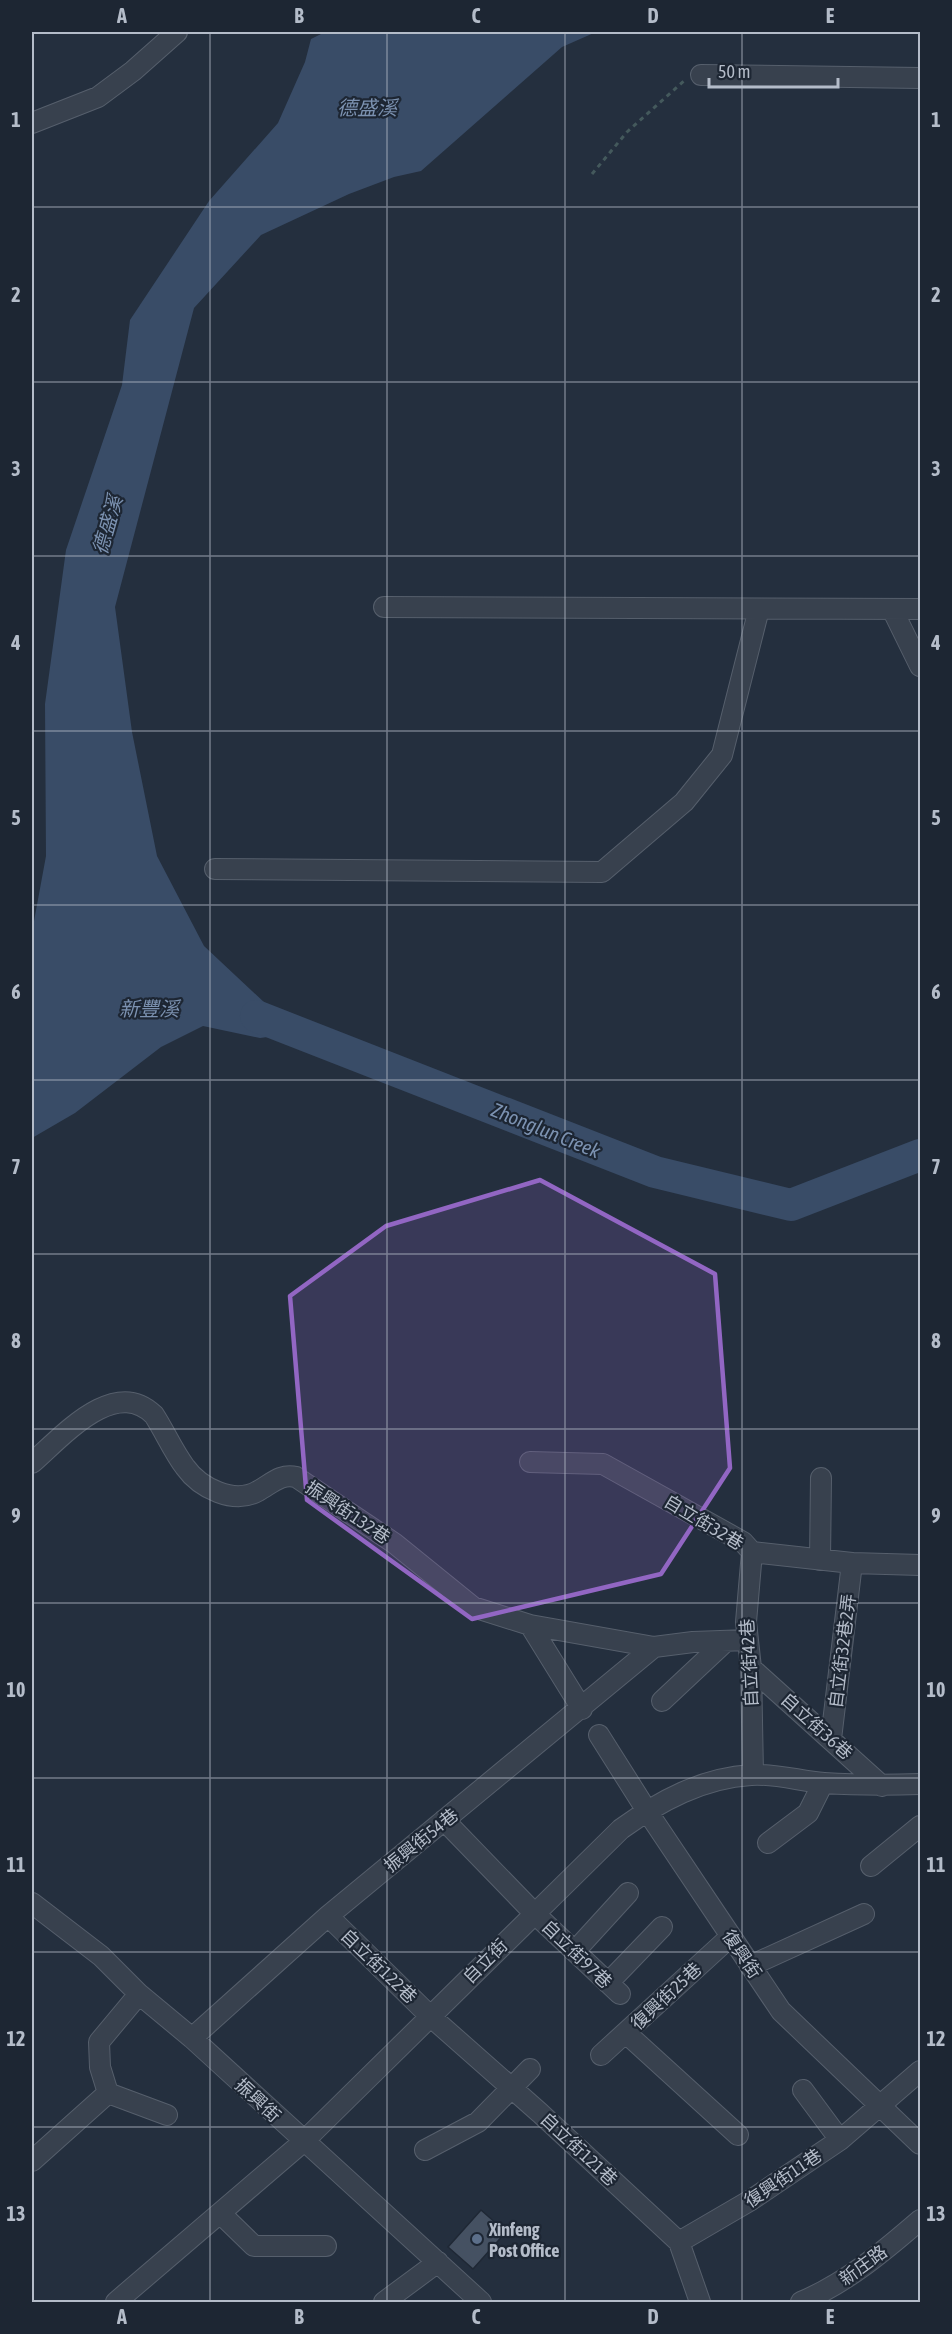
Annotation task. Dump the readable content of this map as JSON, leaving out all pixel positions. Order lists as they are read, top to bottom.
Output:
{
  "streets": {
    "street": [
      "振興街132巷",
      "自立街32巷",
      "自立街32巷2弄",
      "自立街42巷",
      "自立街36巷",
      "振興街54巷",
      "自立街97巷",
      "復興街",
      "自立街",
      "自立街122巷",
      "復興街25巷",
      "振興街",
      "自立街121巷",
      "復興街11巷",
      "新庄路"
    ]
  },
  "crossings": [
    ["自立街32巷", "自立街32巷2弄"],
    ["自立街32巷", "自立街42巷"],
    ["自立街32巷2弄", "自立街36巷"],
    ["自立街42巷", "自立街36巷"],
    ["自立街42巷", "自立街"],
    ["自立街36巷", "自立街"],
    ["振興街54巷", "自立街97巷"],
    ["振興街54巷", "自立街122巷"],
    ["振興街54巷", "振興街"],
    ["自立街97巷", "自立街"],
    ["復興街", "自立街"],
    ["復興街", "復興街25巷"],
    ["復興街", "復興街11巷"],
    ["自立街", "自立街122巷"],
    ["自立街", "振興街"],
    ["自立街", "自立街121巷"],
    ["自立街122巷", "自立街121巷"],
    ["自立街121巷", "復興街11巷"]
  ],
  "water": ["德盛溪", "新豐溪", "Zhonglun Creek"],
  "places": ["Xinfeng Post Office"],
  "scale_bar": "50 m",
  "grid": {
    "columns": [
      "A",
      "B",
      "C",
      "D",
      "E"
    ],
    "rows": [
      "1",
      "2",
      "3",
      "4",
      "5",
      "6",
      "7",
      "8",
      "9",
      "10",
      "11",
      "12",
      "13"
    ]
  }
}
